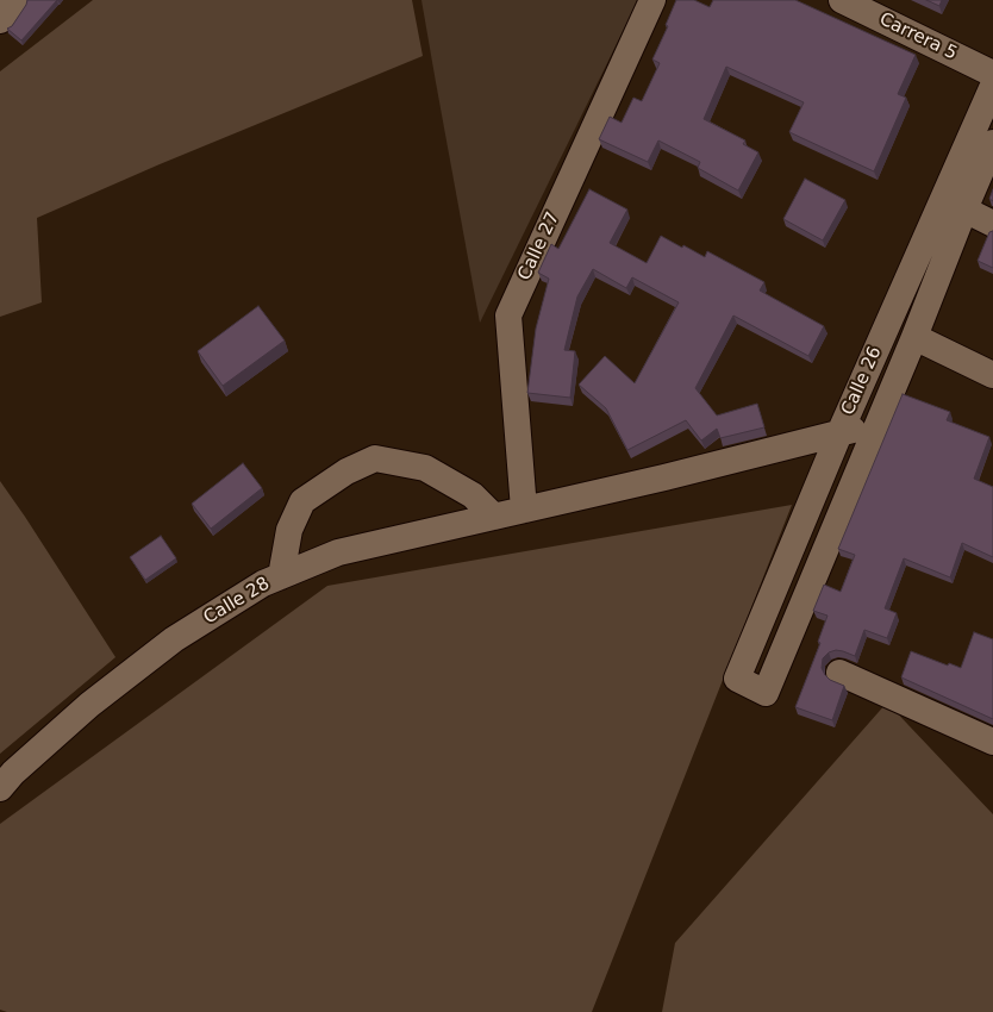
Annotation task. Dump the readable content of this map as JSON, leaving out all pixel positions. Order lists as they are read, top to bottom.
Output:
{
  "streets": {
    "street": [
      "Carrera 5",
      "Calle 27",
      "Calle 26",
      "Calle 28"
    ]
  },
  "crossings": [
    ["Calle 27", "Calle 28"],
    ["Calle 26", "Calle 28"]
  ]
}
